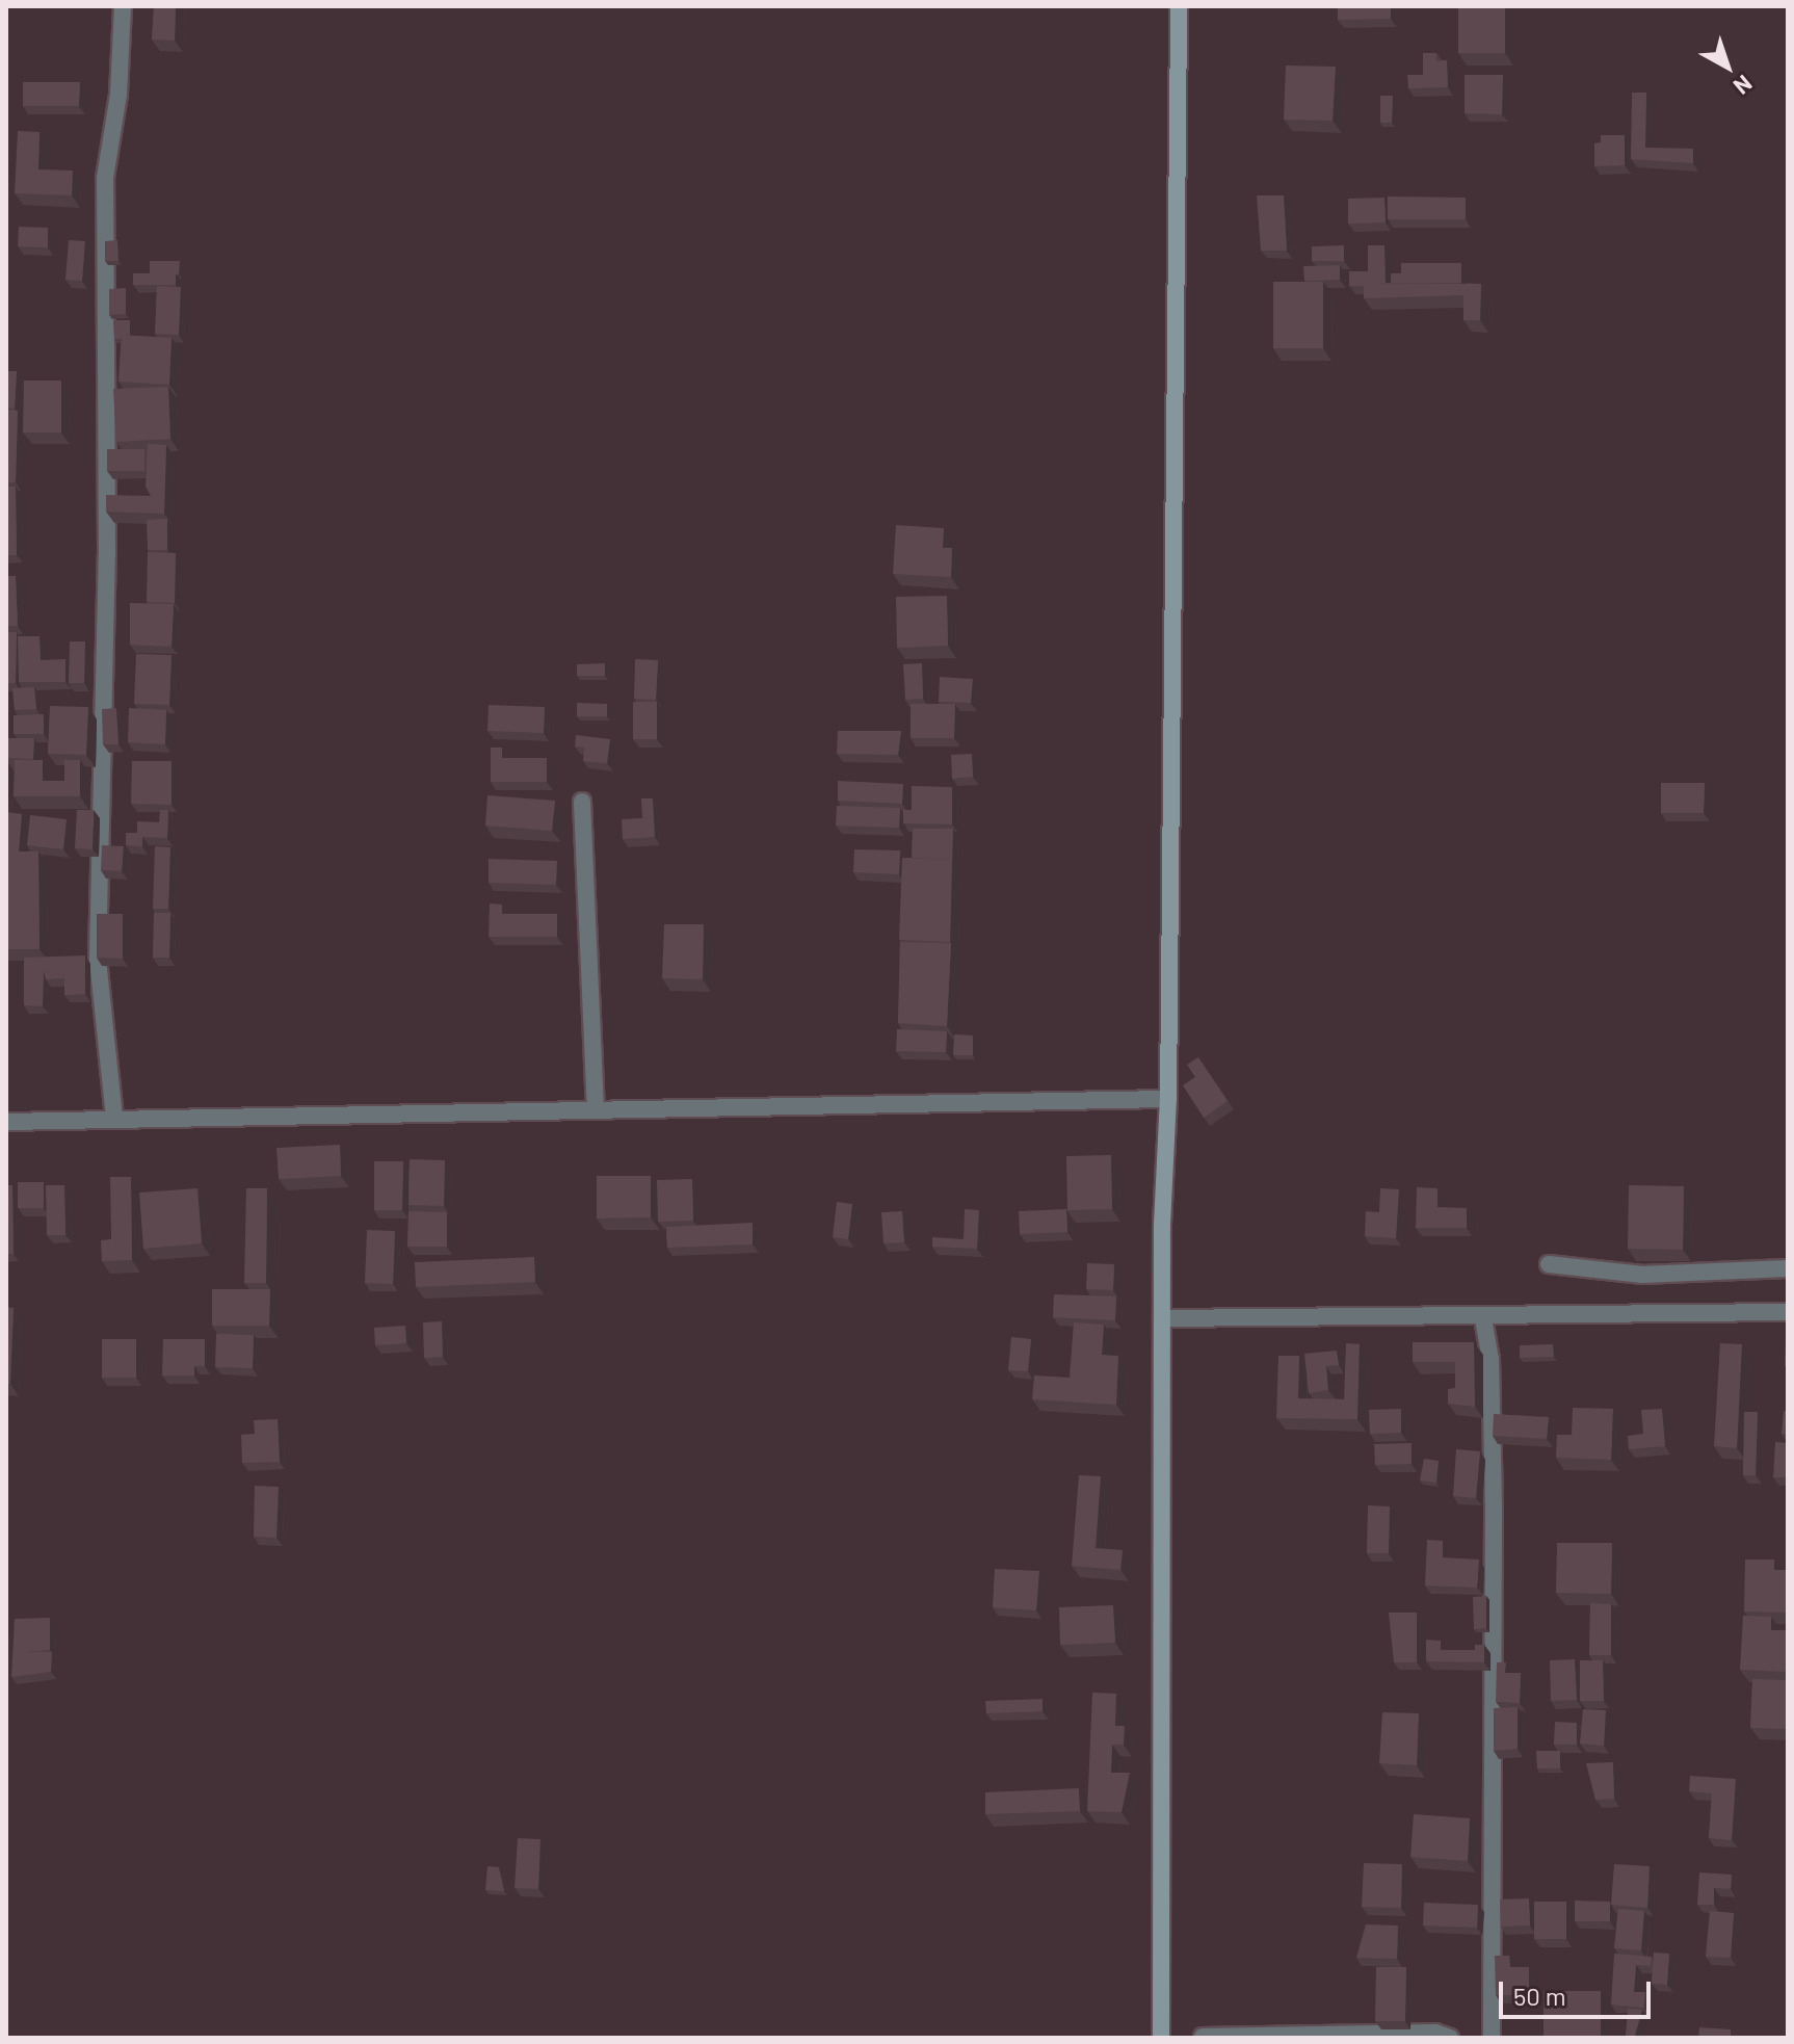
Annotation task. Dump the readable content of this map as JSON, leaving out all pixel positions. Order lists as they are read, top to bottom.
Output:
{
  "scale_bar": "50 m",
  "north": "bottom right"
}
